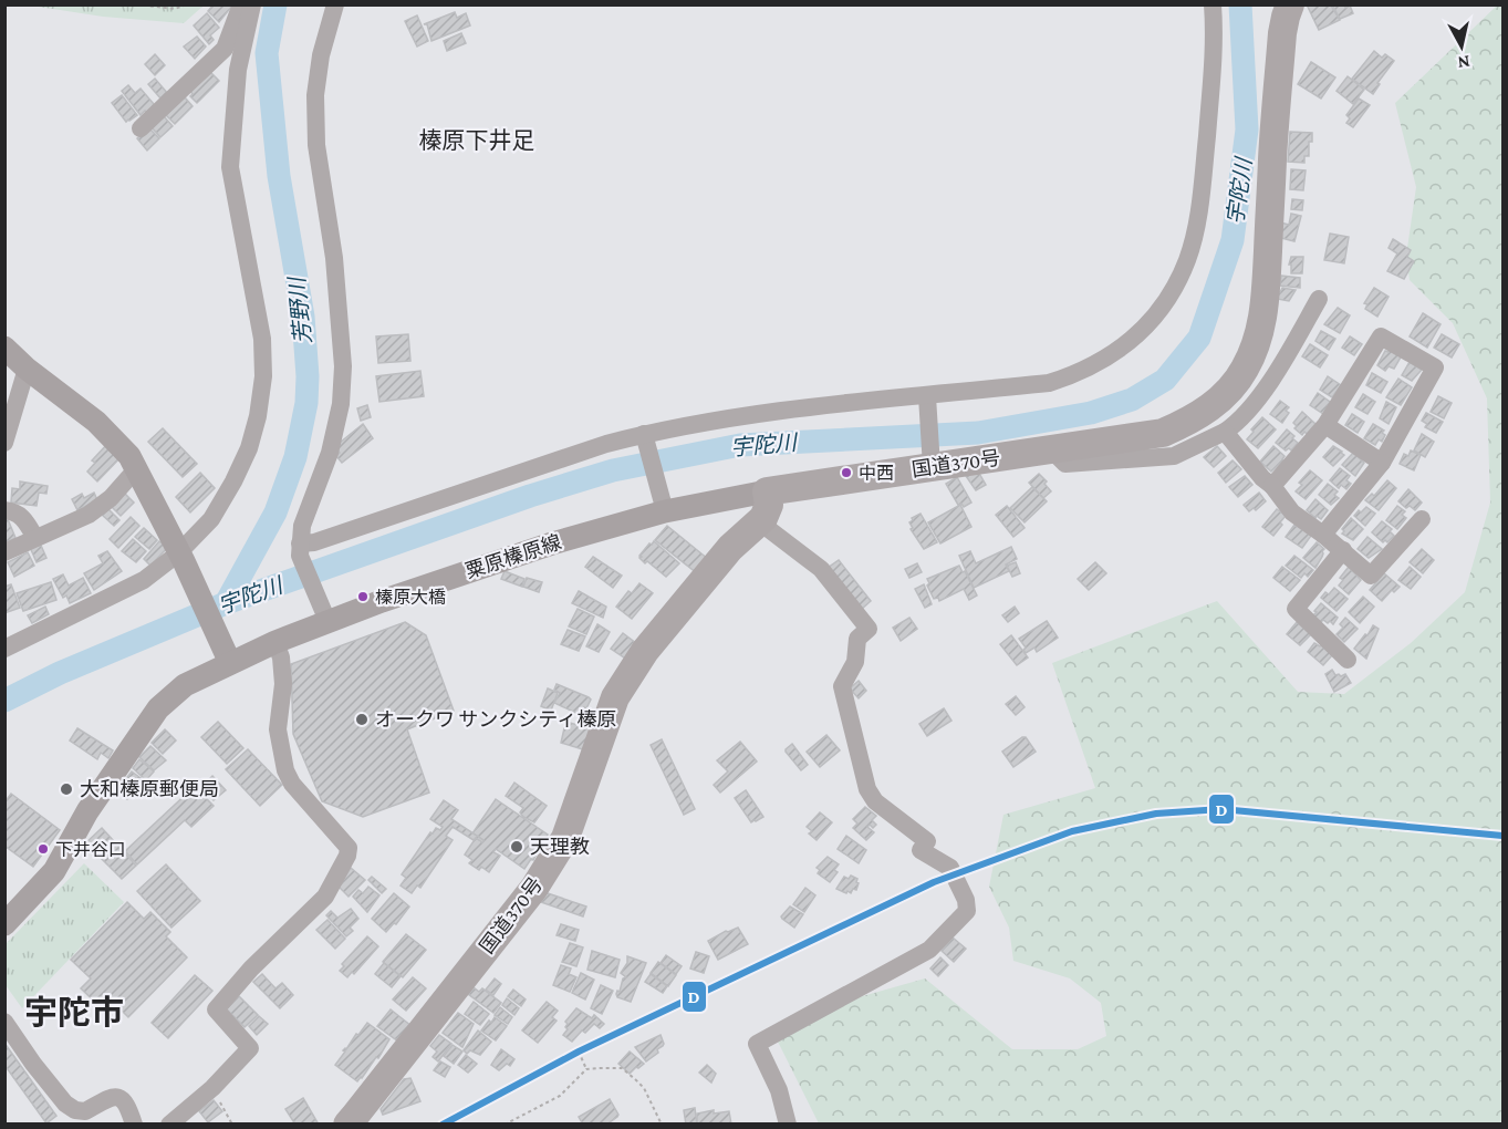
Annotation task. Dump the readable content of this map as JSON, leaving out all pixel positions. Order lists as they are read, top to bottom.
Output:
{
  "streets": {
    "highway": ["国道370号"],
    "main road": ["粟原榛原線"]
  },
  "crossings": [
    ["国道370号", "粟原榛原線"]
  ],
  "districts": ["榛原下井足", "宇陀市"],
  "water": ["宇陀川", "芳野川"],
  "places": [
    "中西",
    "榛原大橋",
    "オークワ サンクシティ榛原",
    "大和榛原郵便局",
    "天理教",
    "下井谷口"
  ],
  "lines": ["transit line D"],
  "north": "bottom"
}
